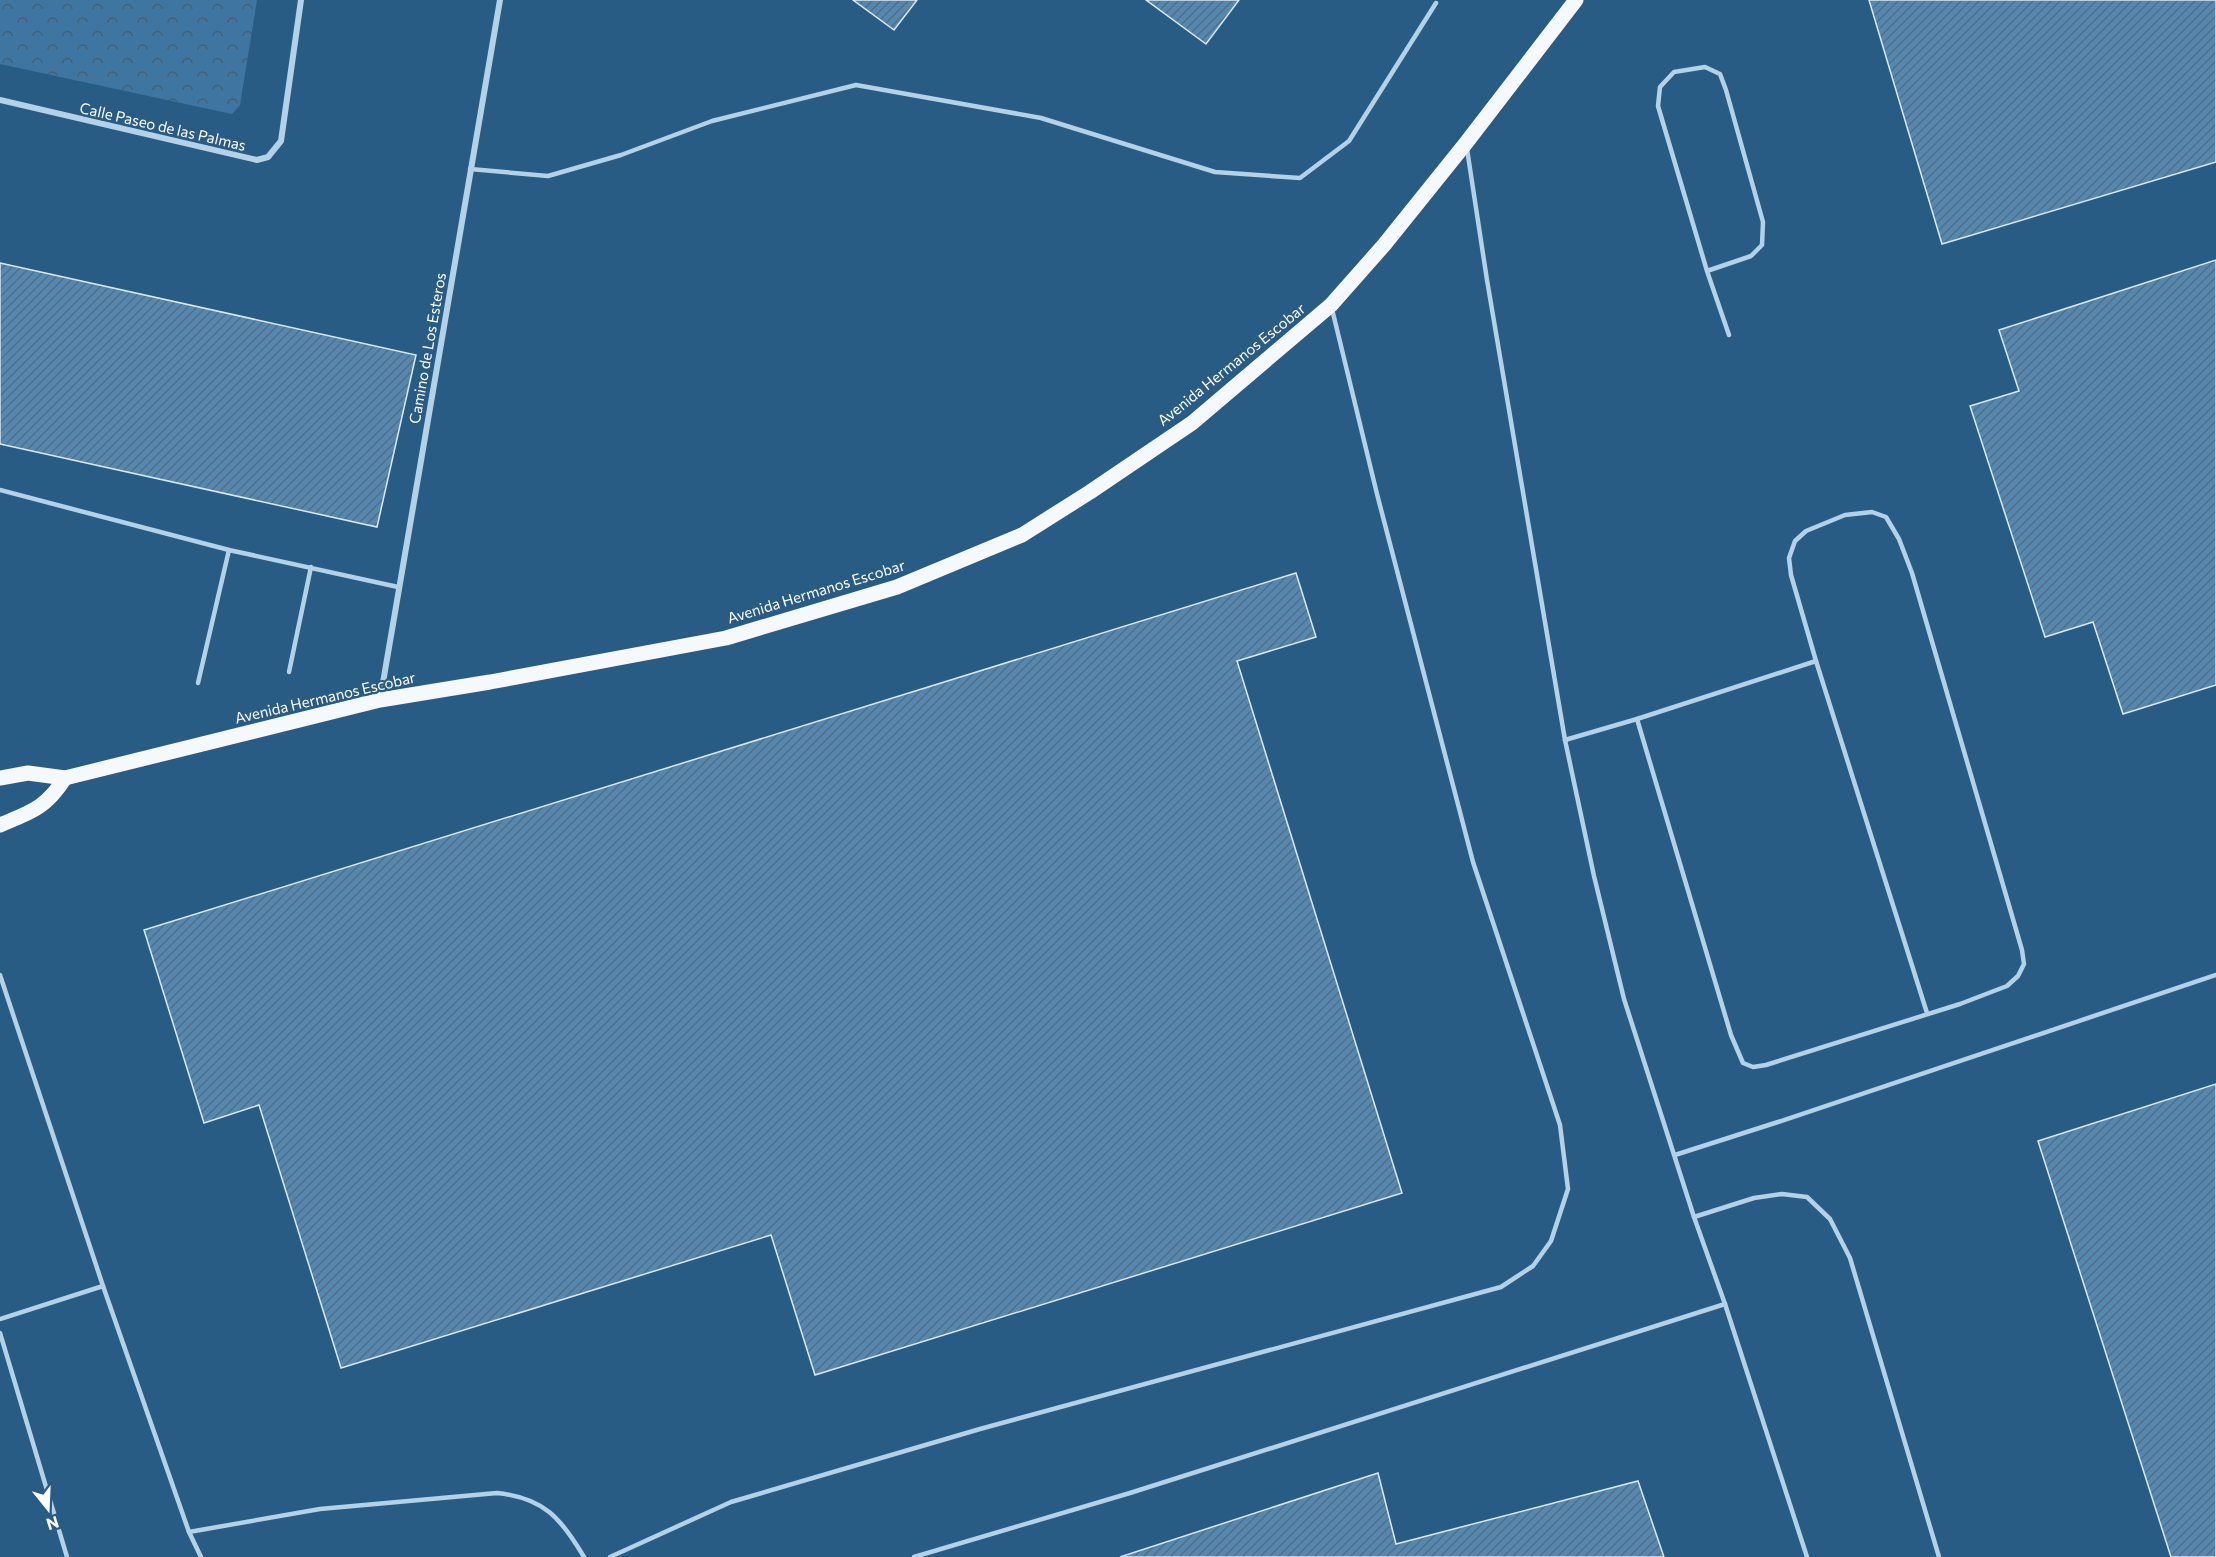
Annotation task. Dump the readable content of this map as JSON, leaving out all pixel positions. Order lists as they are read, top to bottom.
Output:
{
  "streets": {
    "main road": ["Avenida Hermanos Escobar"],
    "street": ["Calle Paseo de las Palmas", "Camino de Los Esteros"]
  },
  "crossings": [
    ["Camino de Los Esteros", "Avenida Hermanos Escobar"]
  ],
  "north": "bottom"
}
